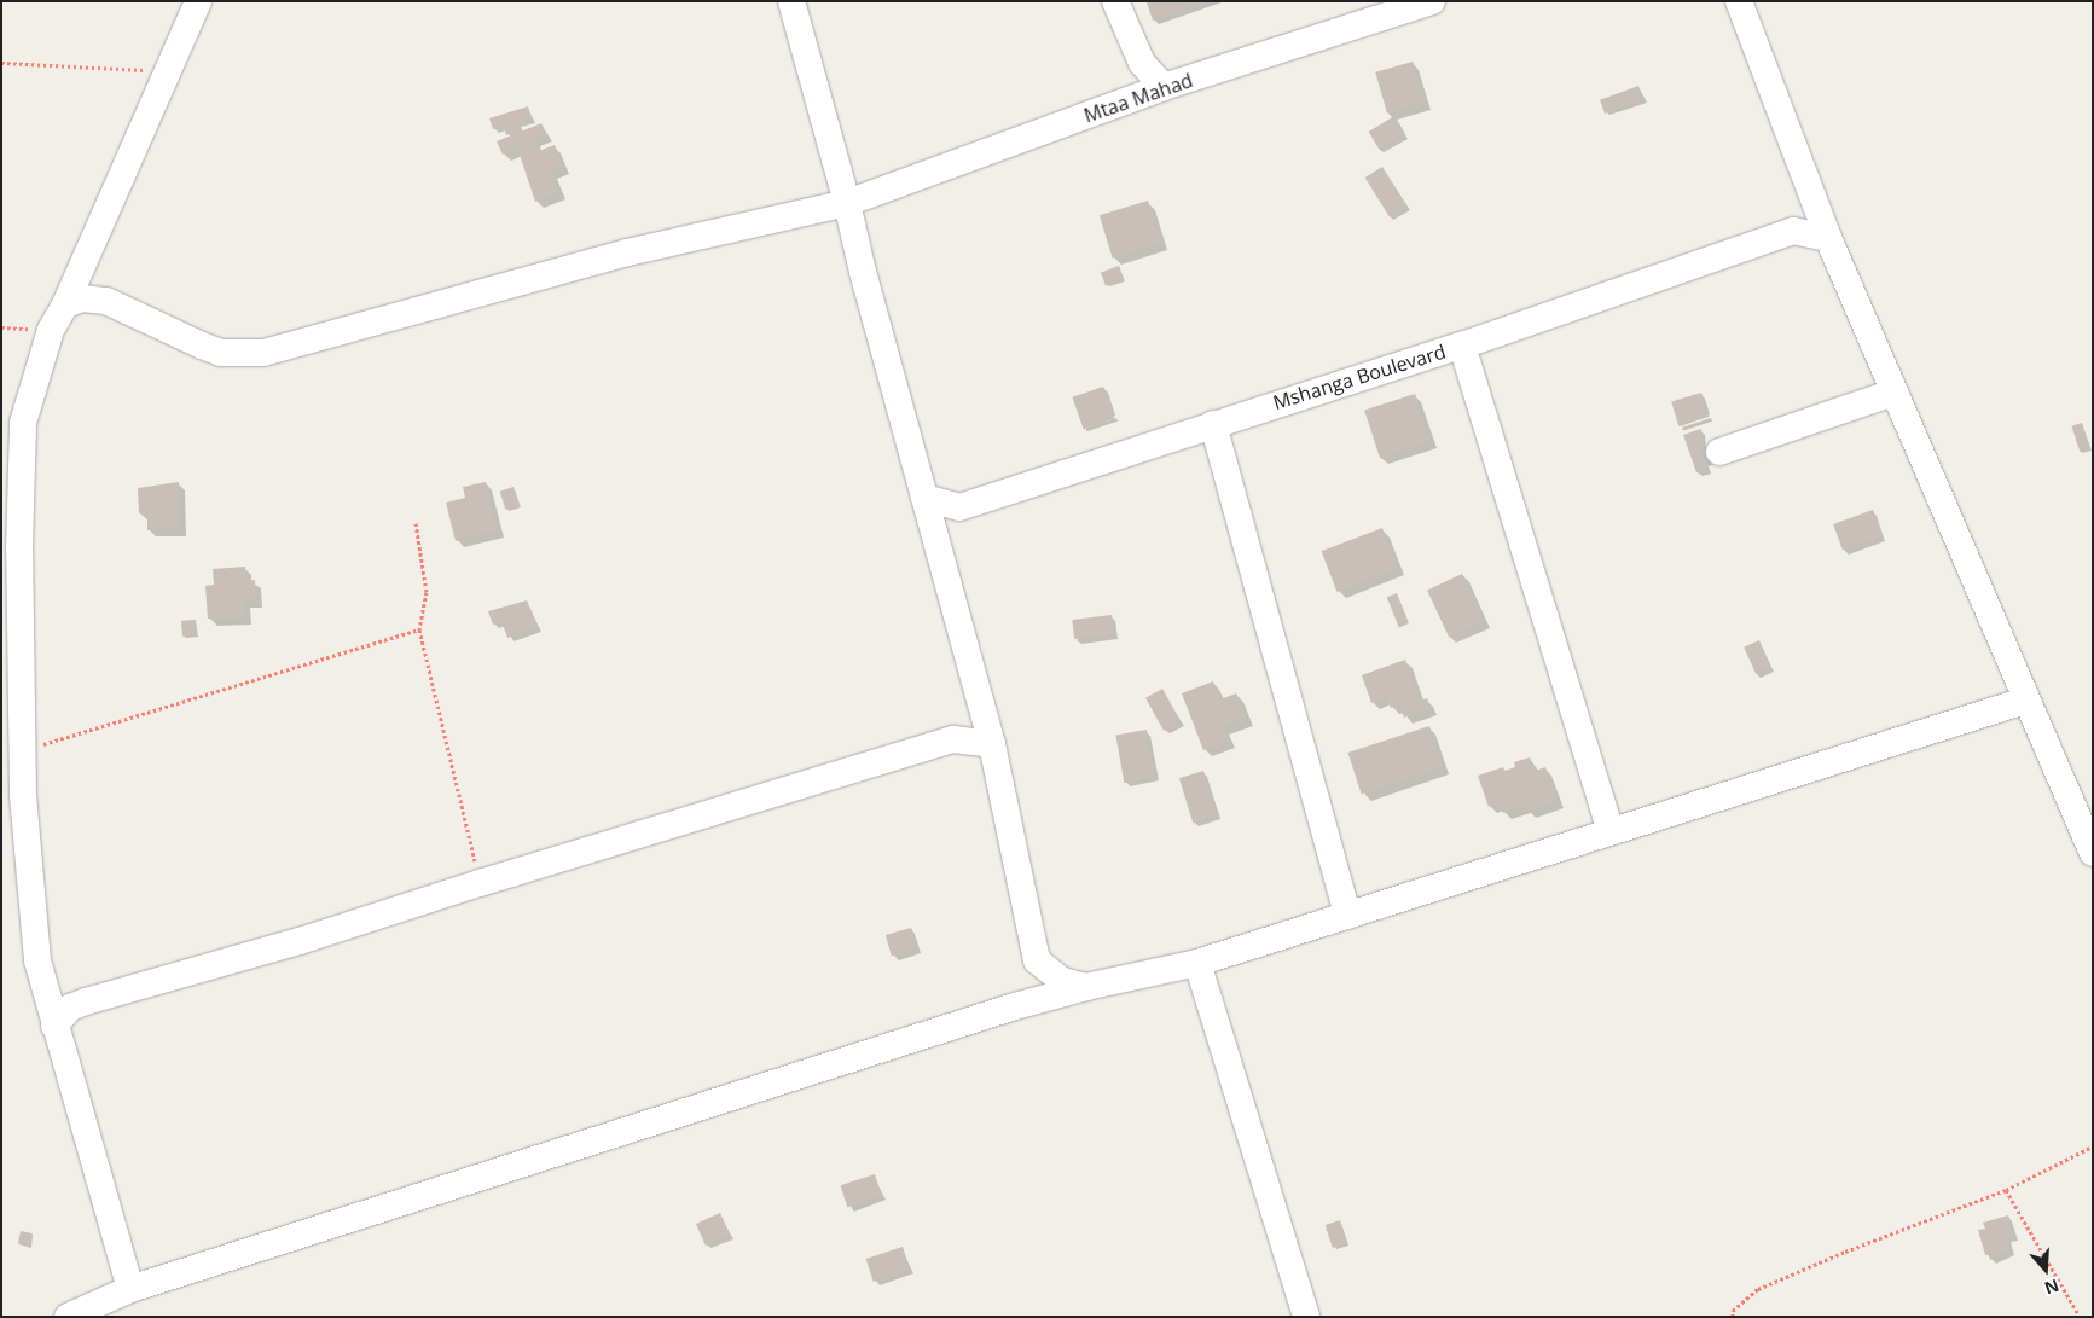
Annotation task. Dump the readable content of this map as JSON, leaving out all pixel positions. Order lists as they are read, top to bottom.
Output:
{
  "streets": {
    "street": ["Mtaa Mahad", "Mshanga Boulevard"]
  },
  "north": "bottom"
}
